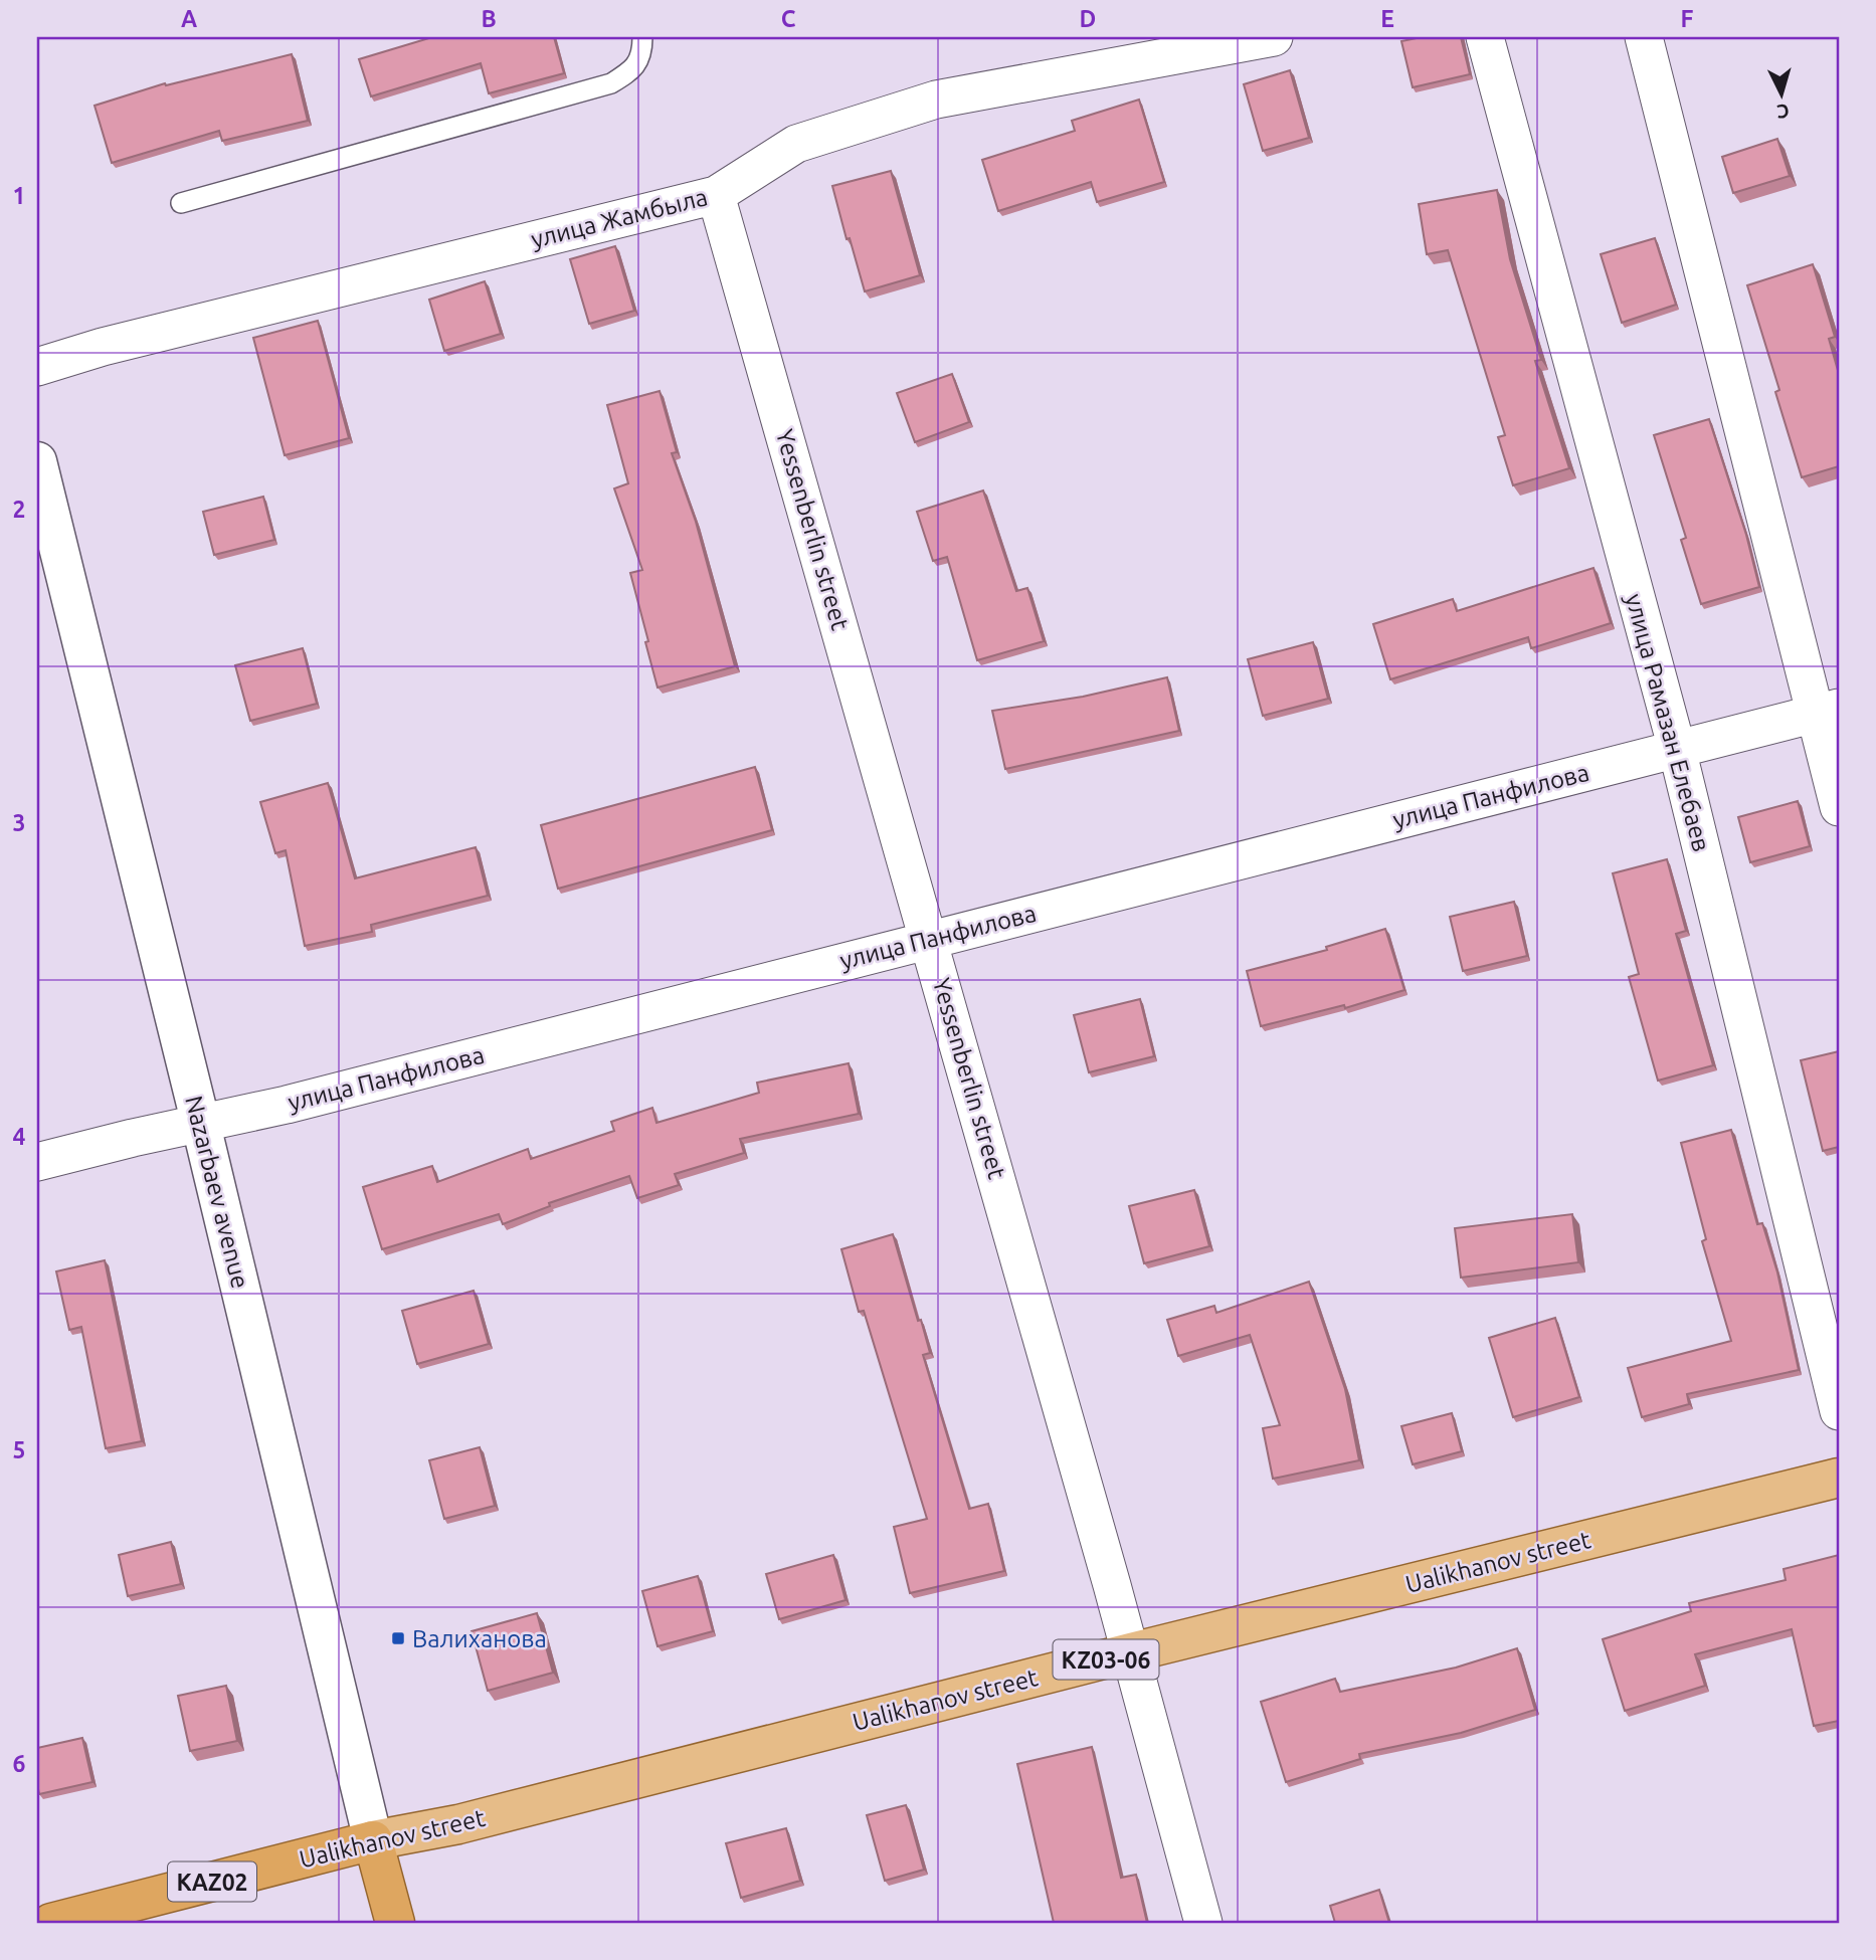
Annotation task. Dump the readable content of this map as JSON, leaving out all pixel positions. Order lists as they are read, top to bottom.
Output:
{
  "streets": {
    "highway": ["Nazarbaev avenue", "Ualikhanov street", "KАZ02"],
    "main road": ["KZ03-06"],
    "street": [
      "улица Жамбыла",
      "Yessenberlin street",
      "улица Рамазан Елебаев",
      "улица Панфилова"
    ]
  },
  "crossings": [
    ["улица Жамбыла", "Yessenberlin street"],
    ["Yessenberlin street", "улица Панфилова"],
    ["Yessenberlin street", "Ualikhanov street"],
    ["улица Рамазан Елебаев", "улица Панфилова"],
    ["улица Панфилова", "Nazarbaev avenue"],
    ["Nazarbaev avenue", "Ualikhanov street"]
  ],
  "places": {
    "transit": ["Валиханова"]
  },
  "north": "bottom",
  "grid": {
    "columns": [
      "A",
      "B",
      "C",
      "D",
      "E",
      "F"
    ],
    "rows": [
      "1",
      "2",
      "3",
      "4",
      "5",
      "6"
    ]
  }
}
